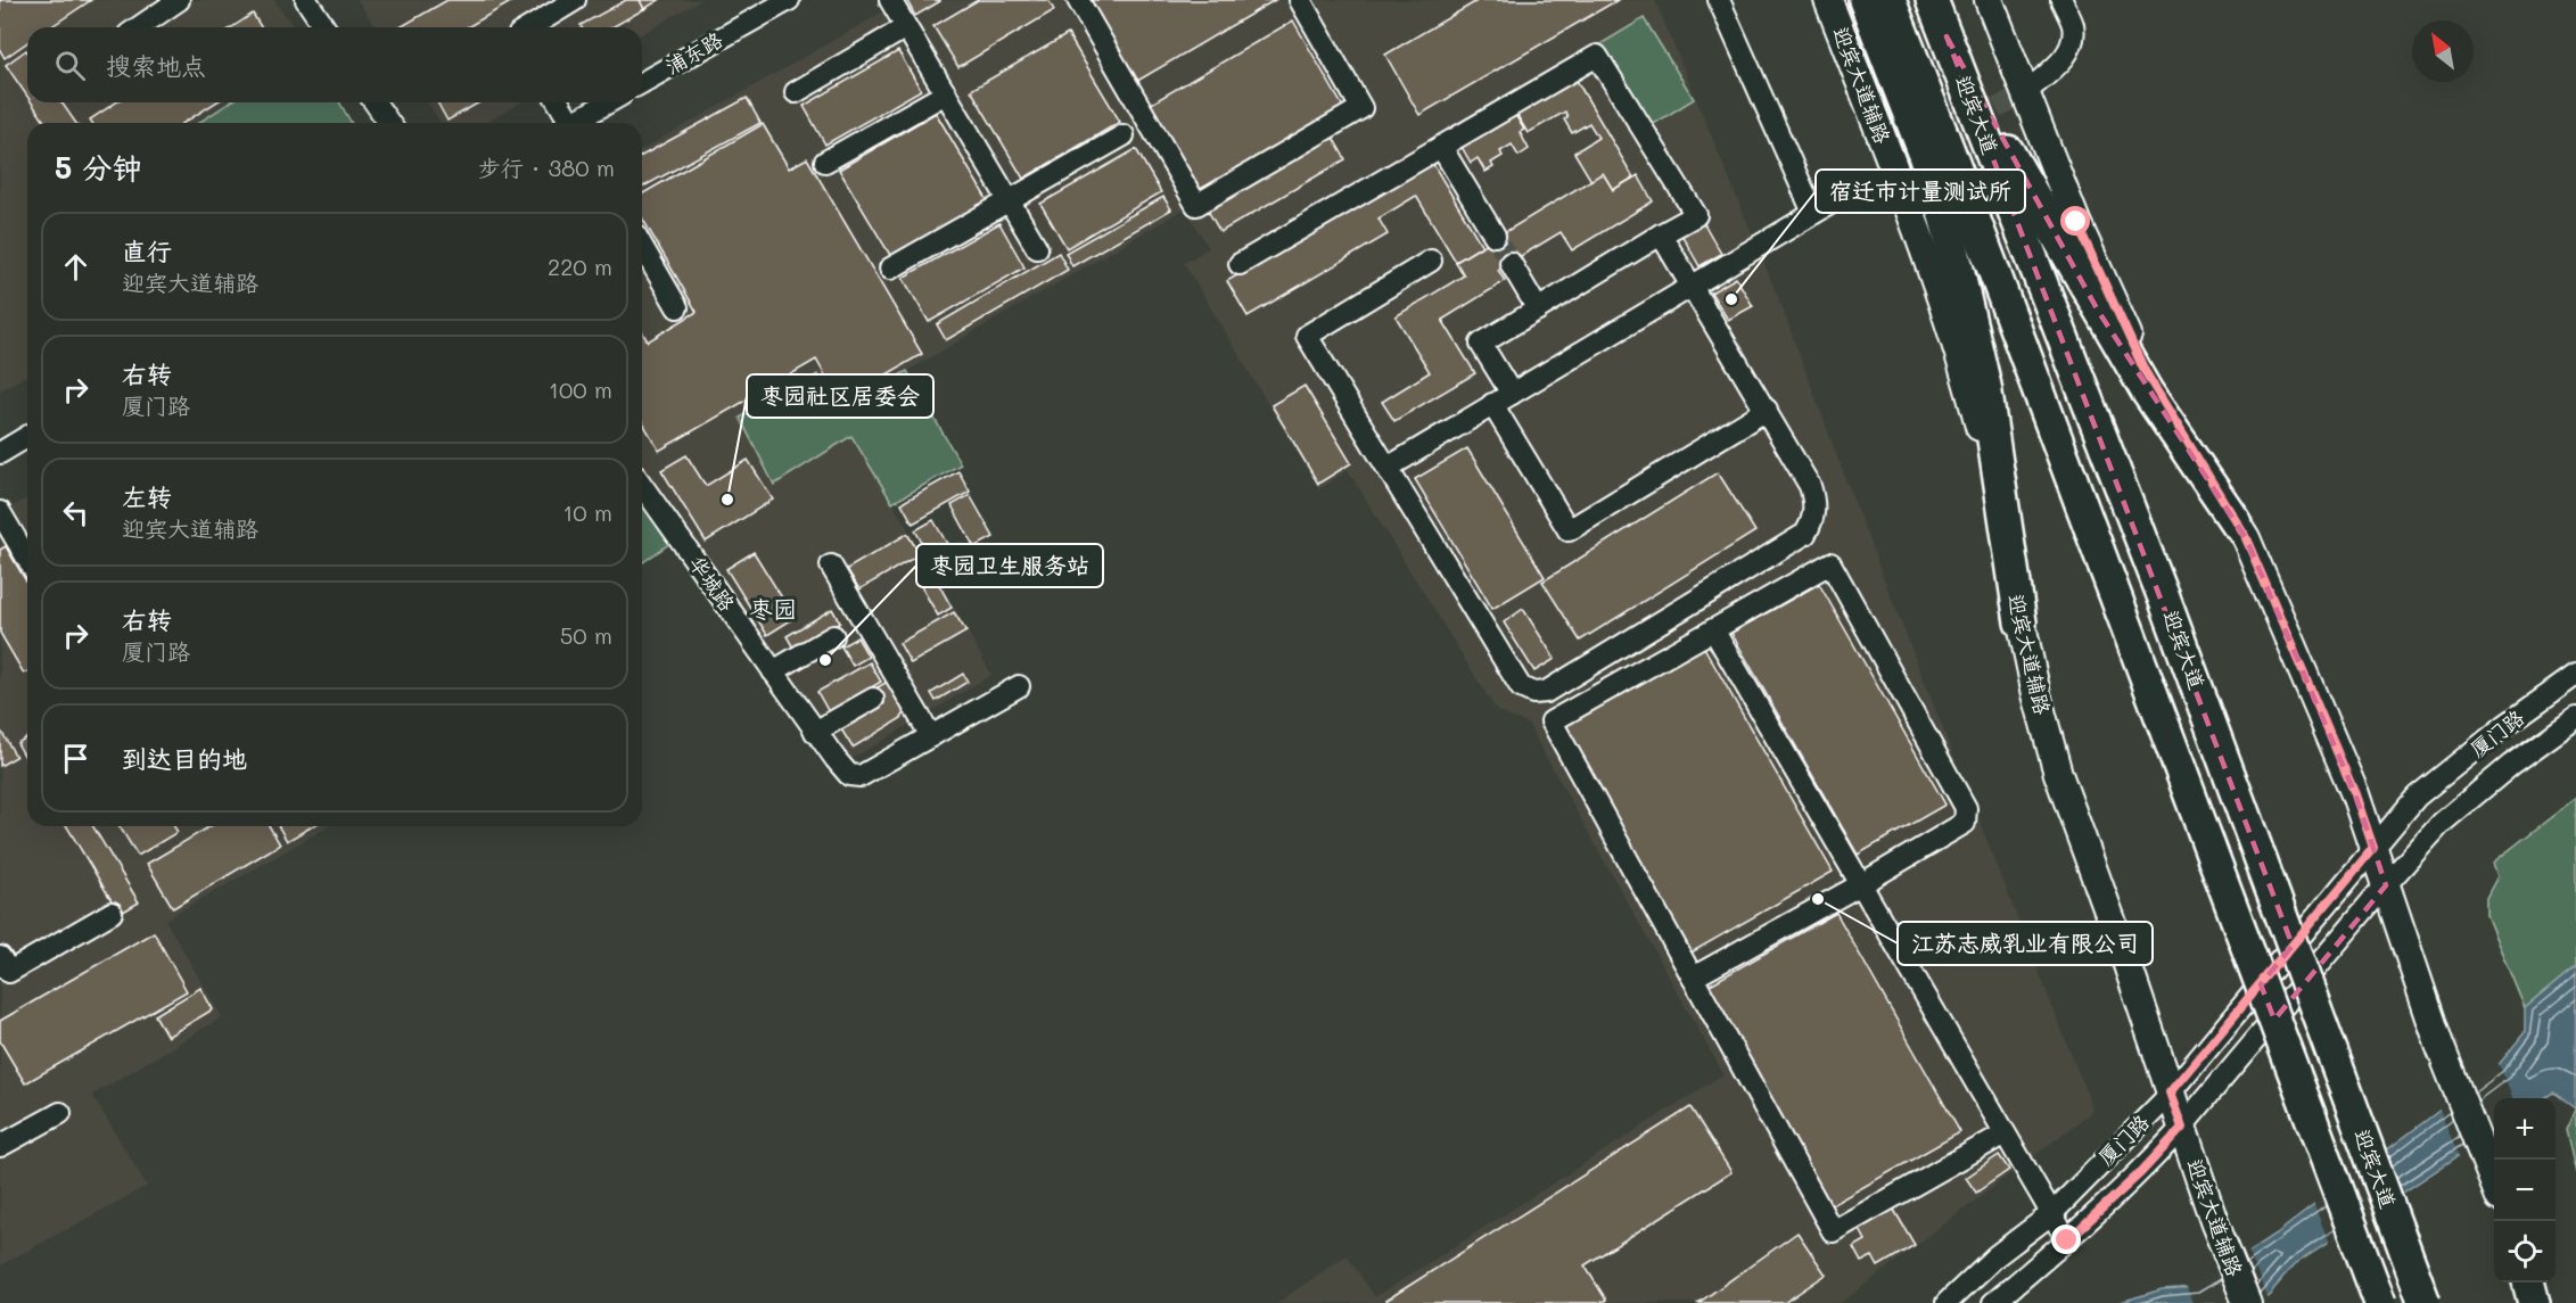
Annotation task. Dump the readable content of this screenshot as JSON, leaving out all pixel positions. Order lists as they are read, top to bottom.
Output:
{
  "streets": {
    "highway": ["迎宾大道"],
    "main road": ["迎宾大道辅路"],
    "street": ["浦东路", "华城路", "厦门路"]
  },
  "crossings": [
    ["迎宾大道辅路", "厦门路"]
  ],
  "districts": ["枣园"],
  "places": [
    "宿迁市计量测试所",
    "枣园社区居委会",
    "枣园卫生服务站",
    "江苏志威乳业有限公司"
  ],
  "north": "top left",
  "page": {
    "search": "搜索地点",
    "heading": ["5 分钟", "步行 · 380 m"],
    "list": [
      ["直行", "迎宾大道辅路", "220 m"],
      ["右转", "厦门路", "100 m"],
      ["左转", "迎宾大道辅路", "10 m"],
      ["右转", "厦门路", "50 m"],
      "到达目的地"
    ],
    "map_buttons": ["+", "−"]
  }
}
